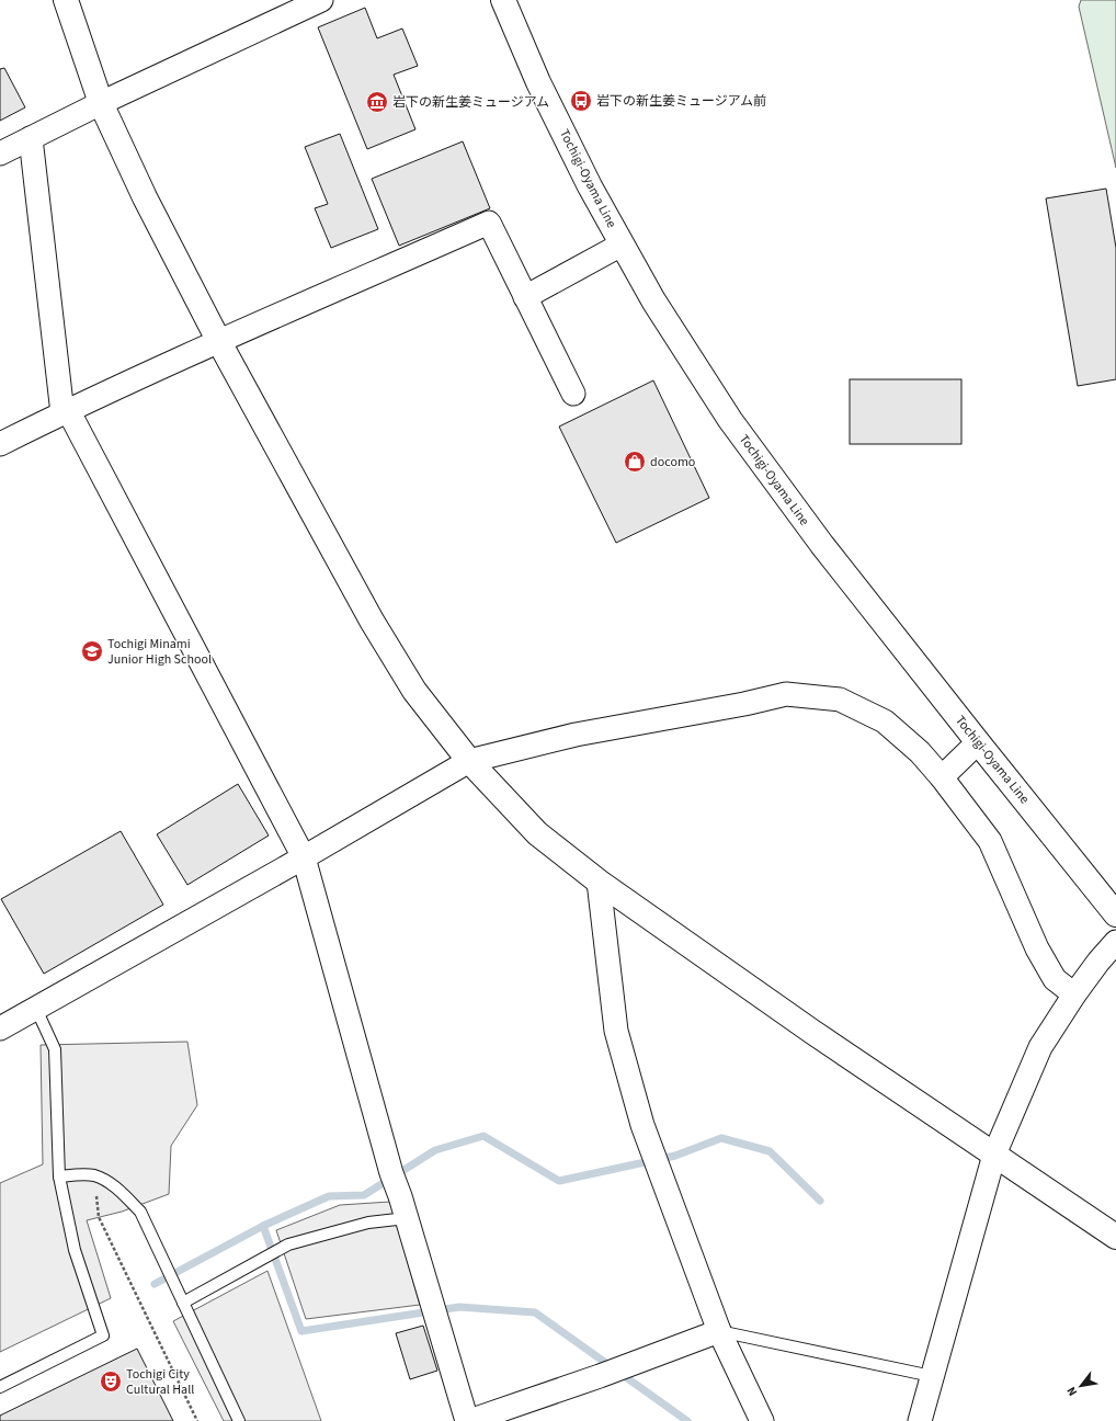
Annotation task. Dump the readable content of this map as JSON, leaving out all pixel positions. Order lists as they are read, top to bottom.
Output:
{
  "streets": {
    "street": ["Tochigi-Oyama Line"]
  },
  "places": {
    "bus stop": ["岩下の新生姜ミュージアム前"],
    "museum": ["岩下の新生姜ミュージアム"],
    "shop": ["docomo"],
    "school or university": ["Tochigi Minami Junior High School"],
    "theatre": ["Tochigi City Cultural Hall"]
  },
  "north": "bottom left"
}
